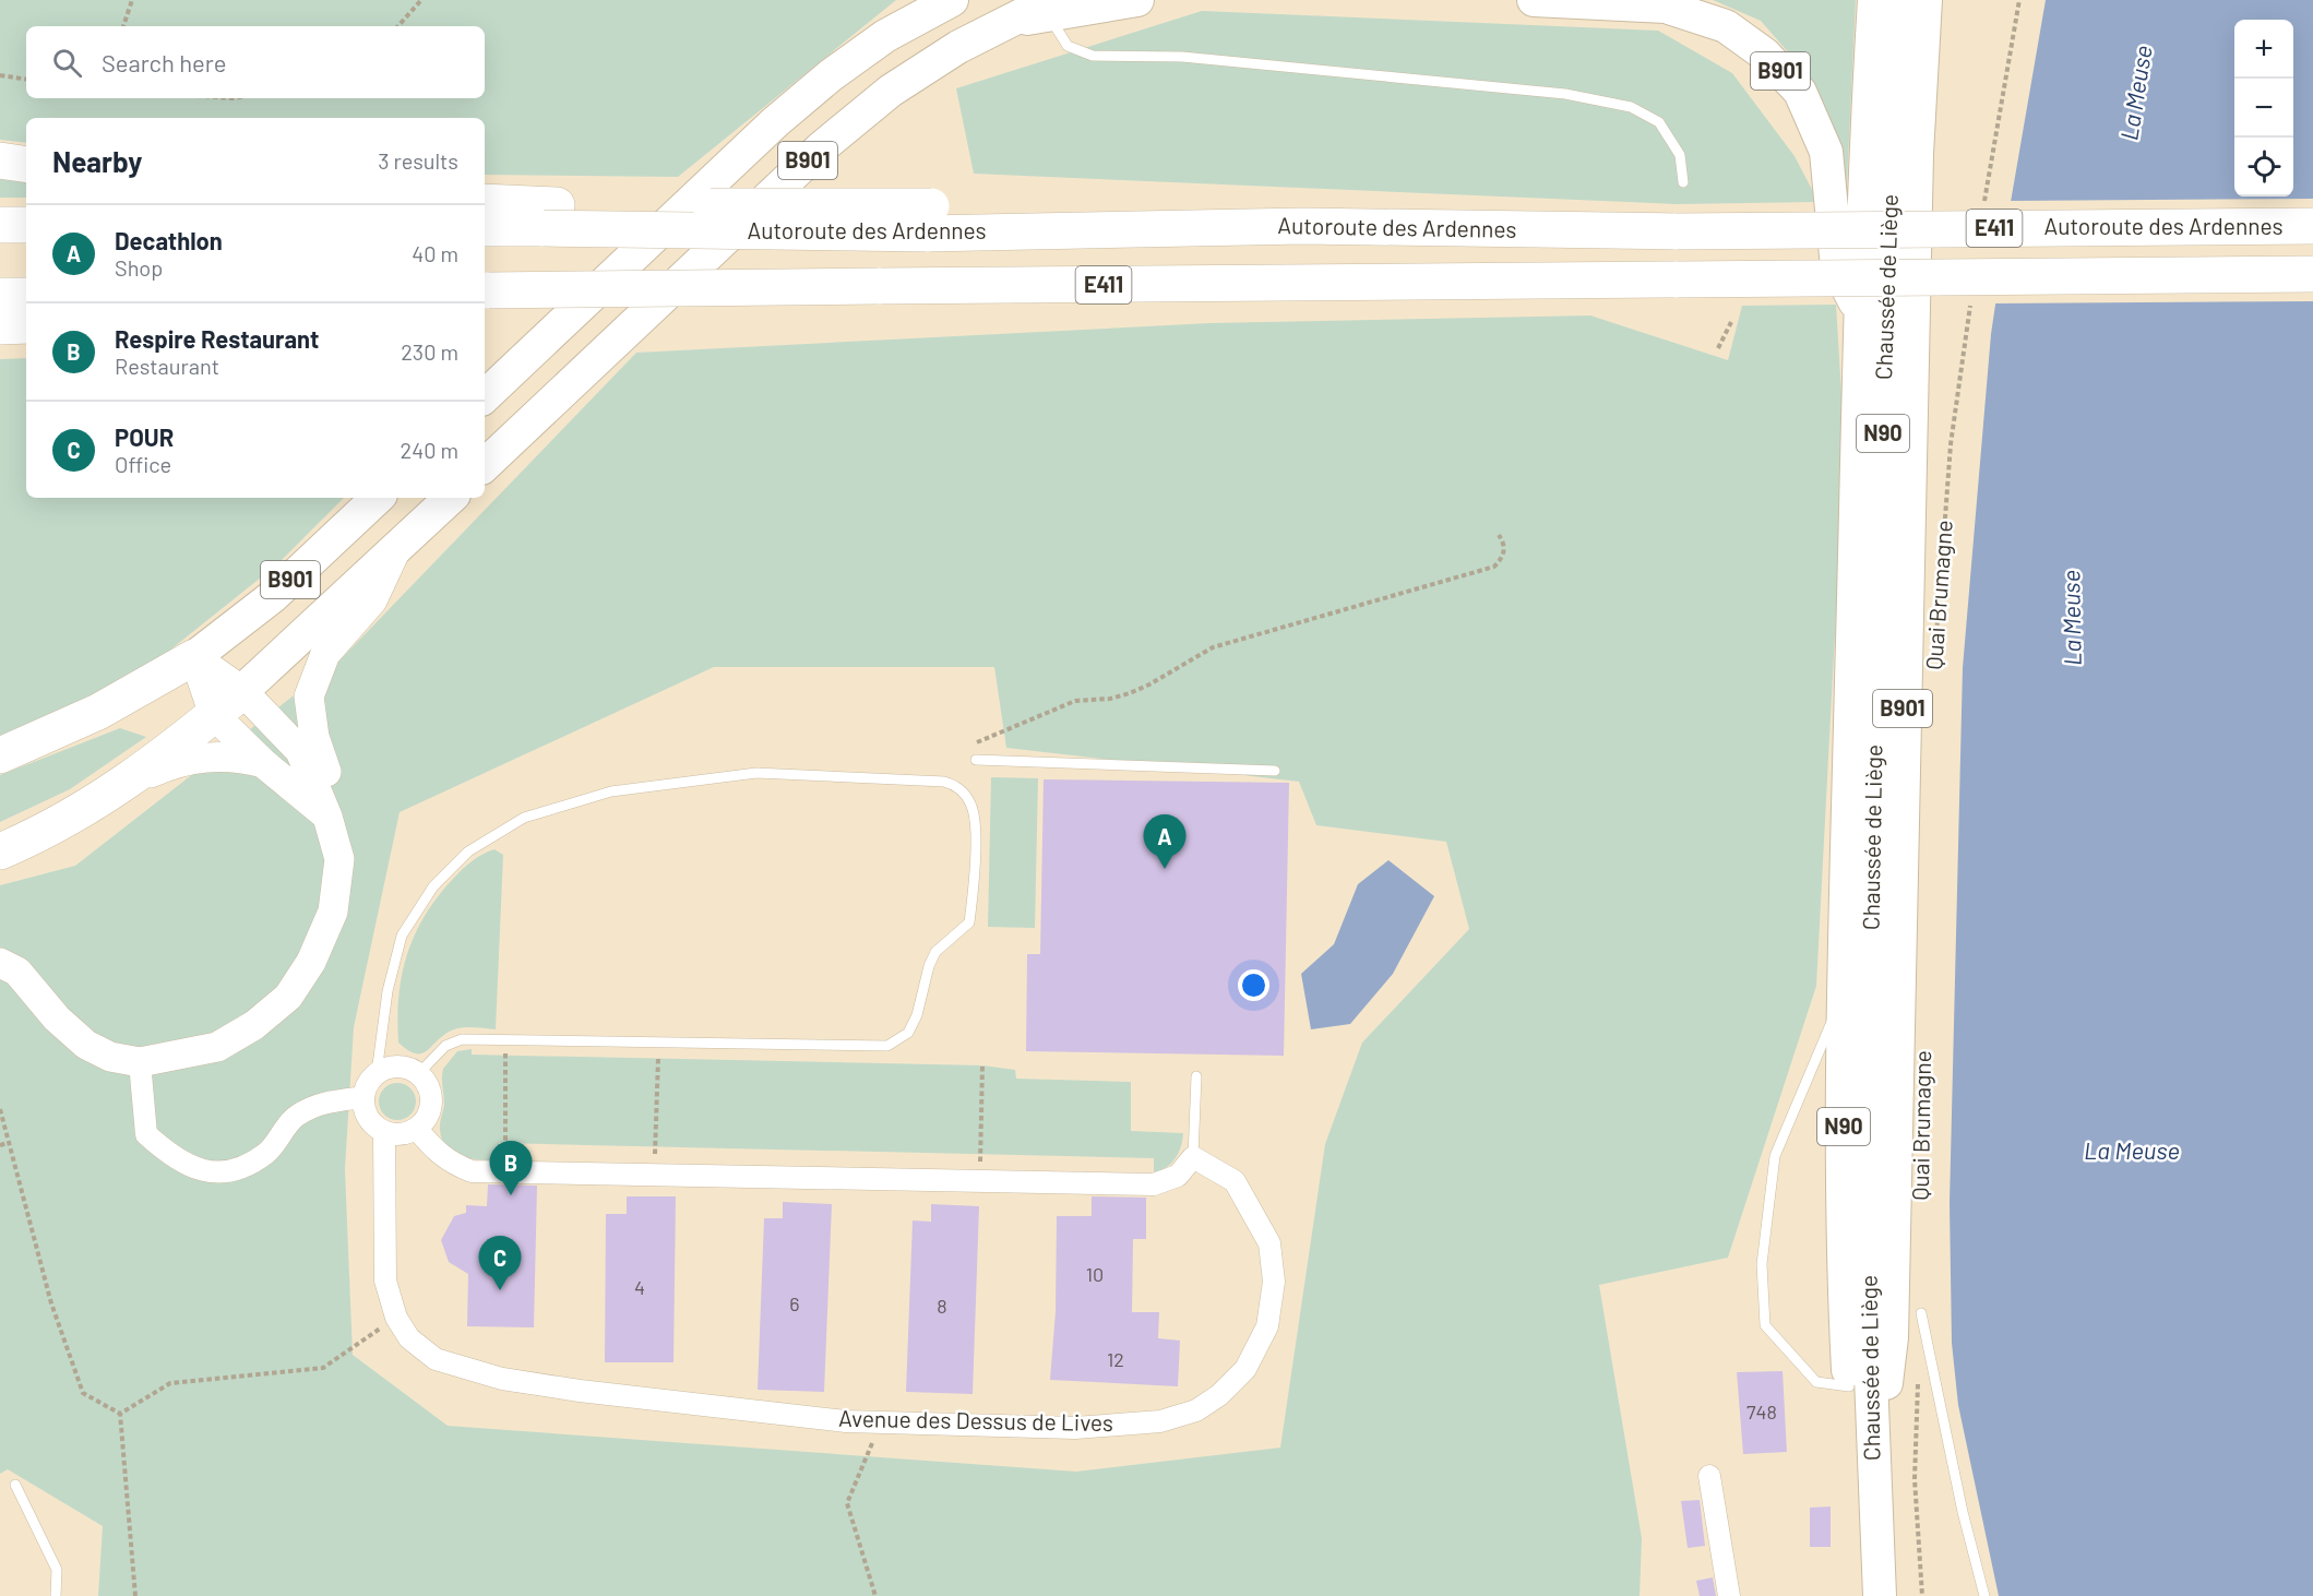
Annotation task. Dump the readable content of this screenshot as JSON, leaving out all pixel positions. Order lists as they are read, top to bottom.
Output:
{
  "streets": {
    "highway": ["B901", "Autoroute des Ardennes", "E411"],
    "main road": ["Chaussée de Liège", "N90"],
    "street": ["Avenue des Dessus de Lives"],
    "path": ["Quai Brumagne"]
  },
  "crossings": [
    ["B901", "Chaussée de Liège"]
  ],
  "water": ["La Meuse"],
  "house_numbers": [
    "10",
    "4",
    "6",
    "8",
    "12",
    "748"
  ],
  "page": {
    "map_buttons": ["+", "−"],
    "search": "Search here",
    "heading": ["Nearby", "3 results"],
    "list": [
      {
        "mark": "A",
        "name": "Decathlon",
        "note": "Shop",
        "value": "40 m"
      },
      {
        "mark": "B",
        "name": "Respire Restaurant",
        "note": "Restaurant",
        "value": "230 m"
      },
      {
        "mark": "C",
        "name": "POUR",
        "note": "Office",
        "value": "240 m"
      }
    ],
    "pins": ["A", "B", "C"]
  }
}
